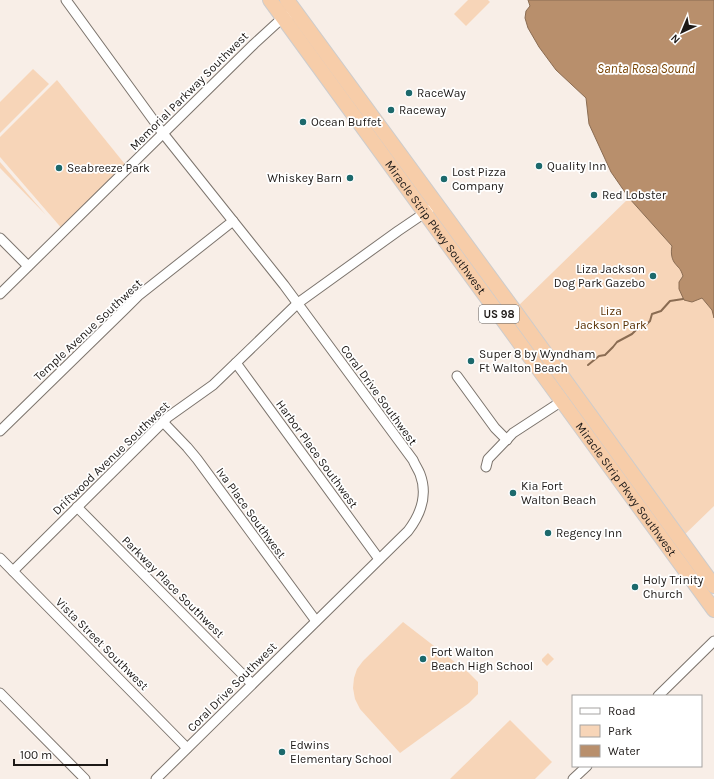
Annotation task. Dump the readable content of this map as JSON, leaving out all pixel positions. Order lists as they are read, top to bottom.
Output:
{
  "streets": {
    "highway": ["Miracle Strip Pkwy Southwest", "US 98"],
    "street": [
      "Memorial Parkway Southwest",
      "Temple Avenue Southwest",
      "Coral Drive Southwest",
      "Harbor Place Southwest",
      "Driftwood Avenue Southwest",
      "Iva Place Southwest",
      "Parkway Place Southwest",
      "Vista Street Southwest"
    ]
  },
  "crossings": [
    ["Memorial Parkway Southwest", "Miracle Strip Pkwy Southwest"],
    ["Memorial Parkway Southwest", "Coral Drive Southwest"],
    ["Miracle Strip Pkwy Southwest", "Driftwood Avenue Southwest"],
    ["Temple Avenue Southwest", "Coral Drive Southwest"],
    ["Coral Drive Southwest", "Harbor Place Southwest"],
    ["Coral Drive Southwest", "Driftwood Avenue Southwest"],
    ["Coral Drive Southwest", "Iva Place Southwest"],
    ["Coral Drive Southwest", "Parkway Place Southwest"],
    ["Coral Drive Southwest", "Vista Street Southwest"],
    ["Harbor Place Southwest", "Driftwood Avenue Southwest"],
    ["Driftwood Avenue Southwest", "Iva Place Southwest"],
    ["Driftwood Avenue Southwest", "Parkway Place Southwest"],
    ["Driftwood Avenue Southwest", "Vista Street Southwest"]
  ],
  "water": ["Santa Rosa Sound"],
  "parks": ["Liza Jackson Park"],
  "places": [
    "RaceWay",
    "Raceway",
    "Ocean Buffet",
    "Quality Inn",
    "Seabreeze Park",
    "Whiskey Barn",
    "Lost Pizza Company",
    "Red Lobster",
    "Liza Jackson Dog Park Gazebo",
    "Super 8 by Wyndham Ft Walton Beach",
    "Kia Fort Walton Beach",
    "Regency Inn",
    "Holy Trinity Church",
    "Fort Walton Beach High School",
    "Edwins Elementary School"
  ],
  "legend": ["Road", "Park", "Water"],
  "scale_bar": "100 m",
  "north": "bottom left"
}
